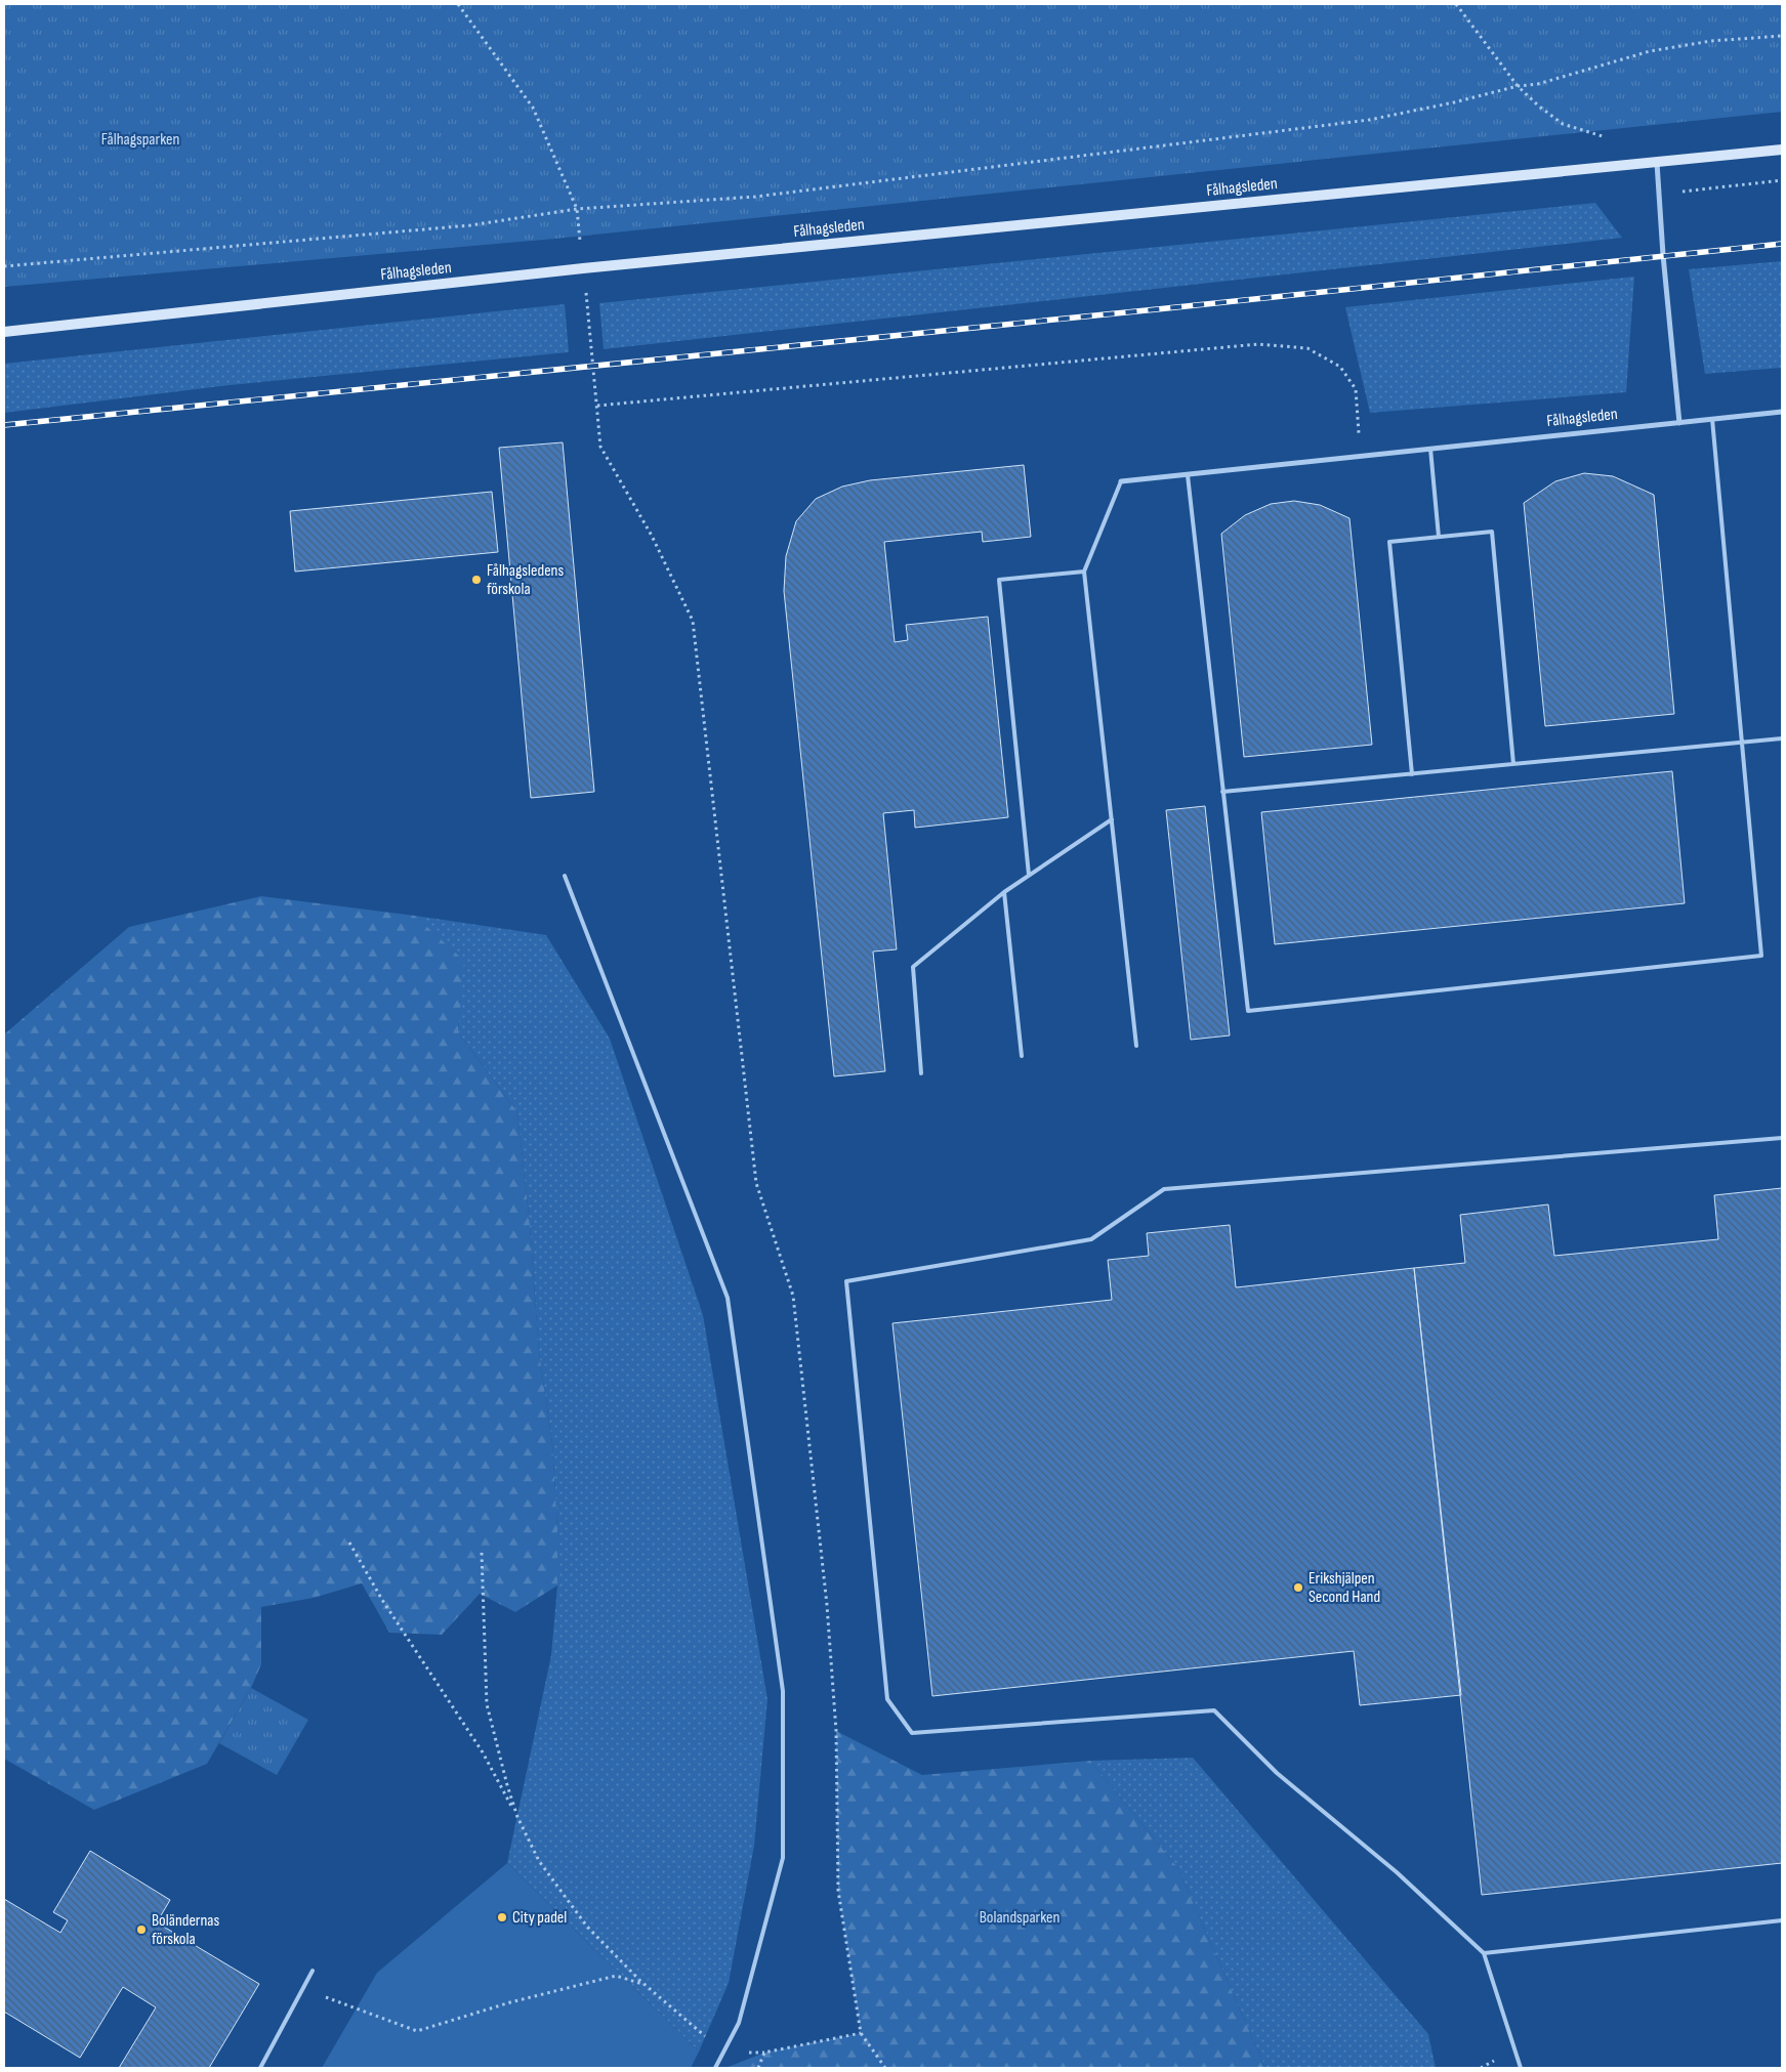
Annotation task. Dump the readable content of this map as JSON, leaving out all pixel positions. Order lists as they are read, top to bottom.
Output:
{
  "streets": {
    "main road": ["Fålhagsleden"]
  },
  "parks": ["Fålhagsparken", "Bolandsparken"],
  "places": [
    "Fålhagsledens förskola",
    "Erikshjälpen Second Hand",
    "City padel",
    "Boländernas förskola"
  ]
}
